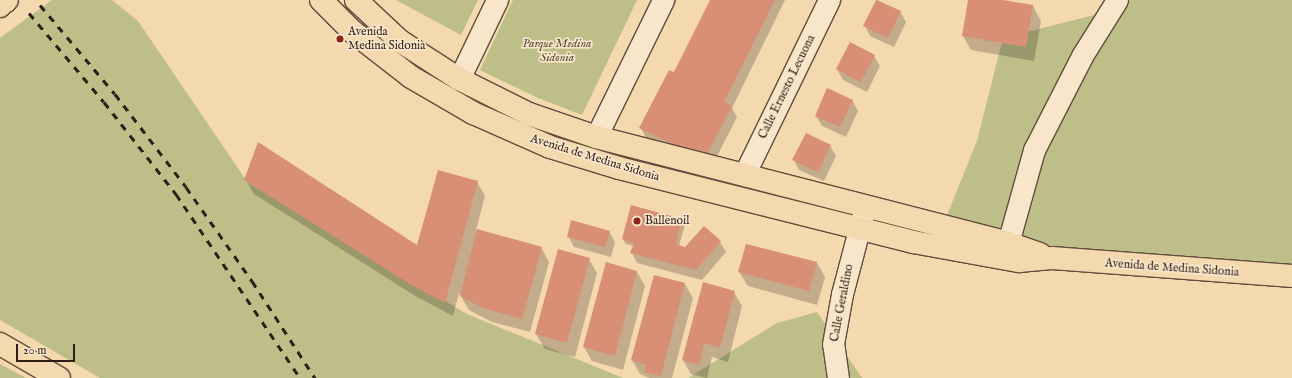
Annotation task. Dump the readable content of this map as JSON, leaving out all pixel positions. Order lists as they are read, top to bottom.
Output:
{
  "streets": {
    "main road": ["Avenida de Medina Sidonia"],
    "street": ["Calle Ernesto Lecuona", "Calle Geraldino"]
  },
  "crossings": [
    ["Calle Ernesto Lecuona", "Avenida de Medina Sidonia"],
    ["Avenida de Medina Sidonia", "Calle Geraldino"]
  ],
  "parks": ["Parque Medina Sidonia"],
  "places": ["Avenida Medina Sidonia", "Ballenoil"],
  "scale_bar": "20 m"
}
